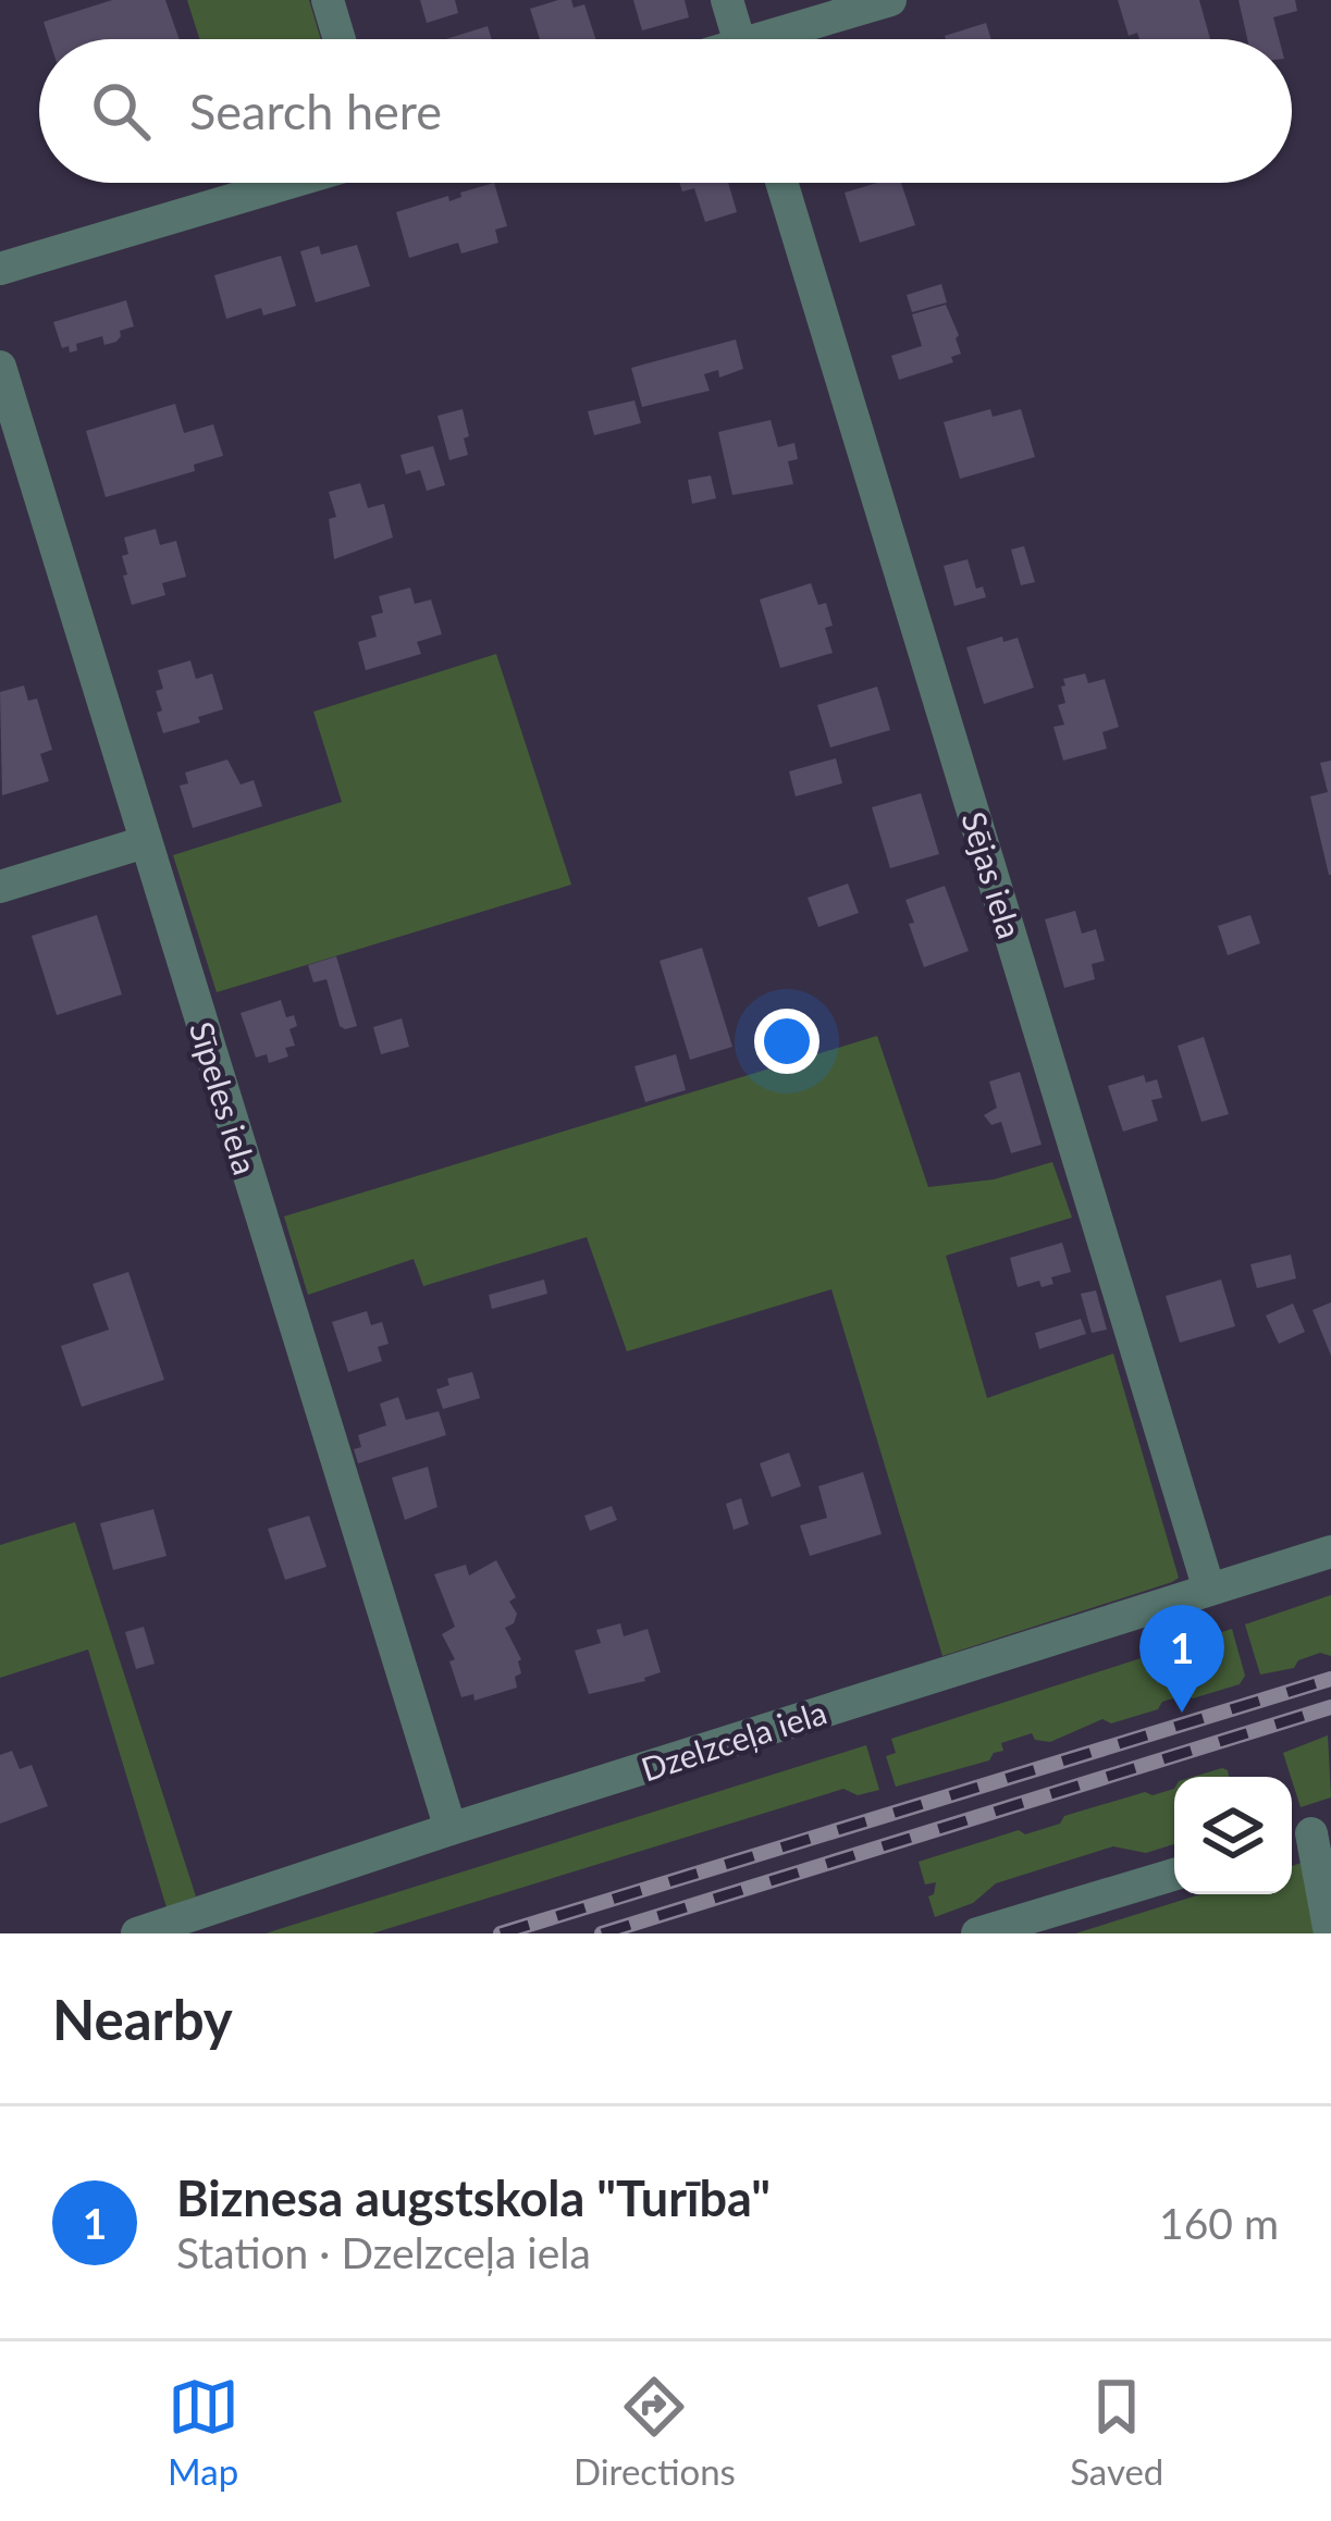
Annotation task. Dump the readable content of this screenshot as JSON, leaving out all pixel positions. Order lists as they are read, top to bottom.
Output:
{
  "streets": {
    "street": ["Sējas iela", "Sīpeles iela", "Dzelzceļa iela"]
  },
  "crossings": [
    ["Sējas iela", "Dzelzceļa iela"],
    ["Sīpeles iela", "Dzelzceļa iela"]
  ],
  "page": {
    "search": "Search here",
    "pins": "1",
    "heading": "Nearby",
    "list": [
      {
        "mark": "1",
        "name": "Biznesa augstskola \"Turība\"",
        "note": "Station · Dzelzceļa iela",
        "value": "160 m"
      }
    ],
    "nav": ["Map", "Directions", "Saved"]
  }
}
